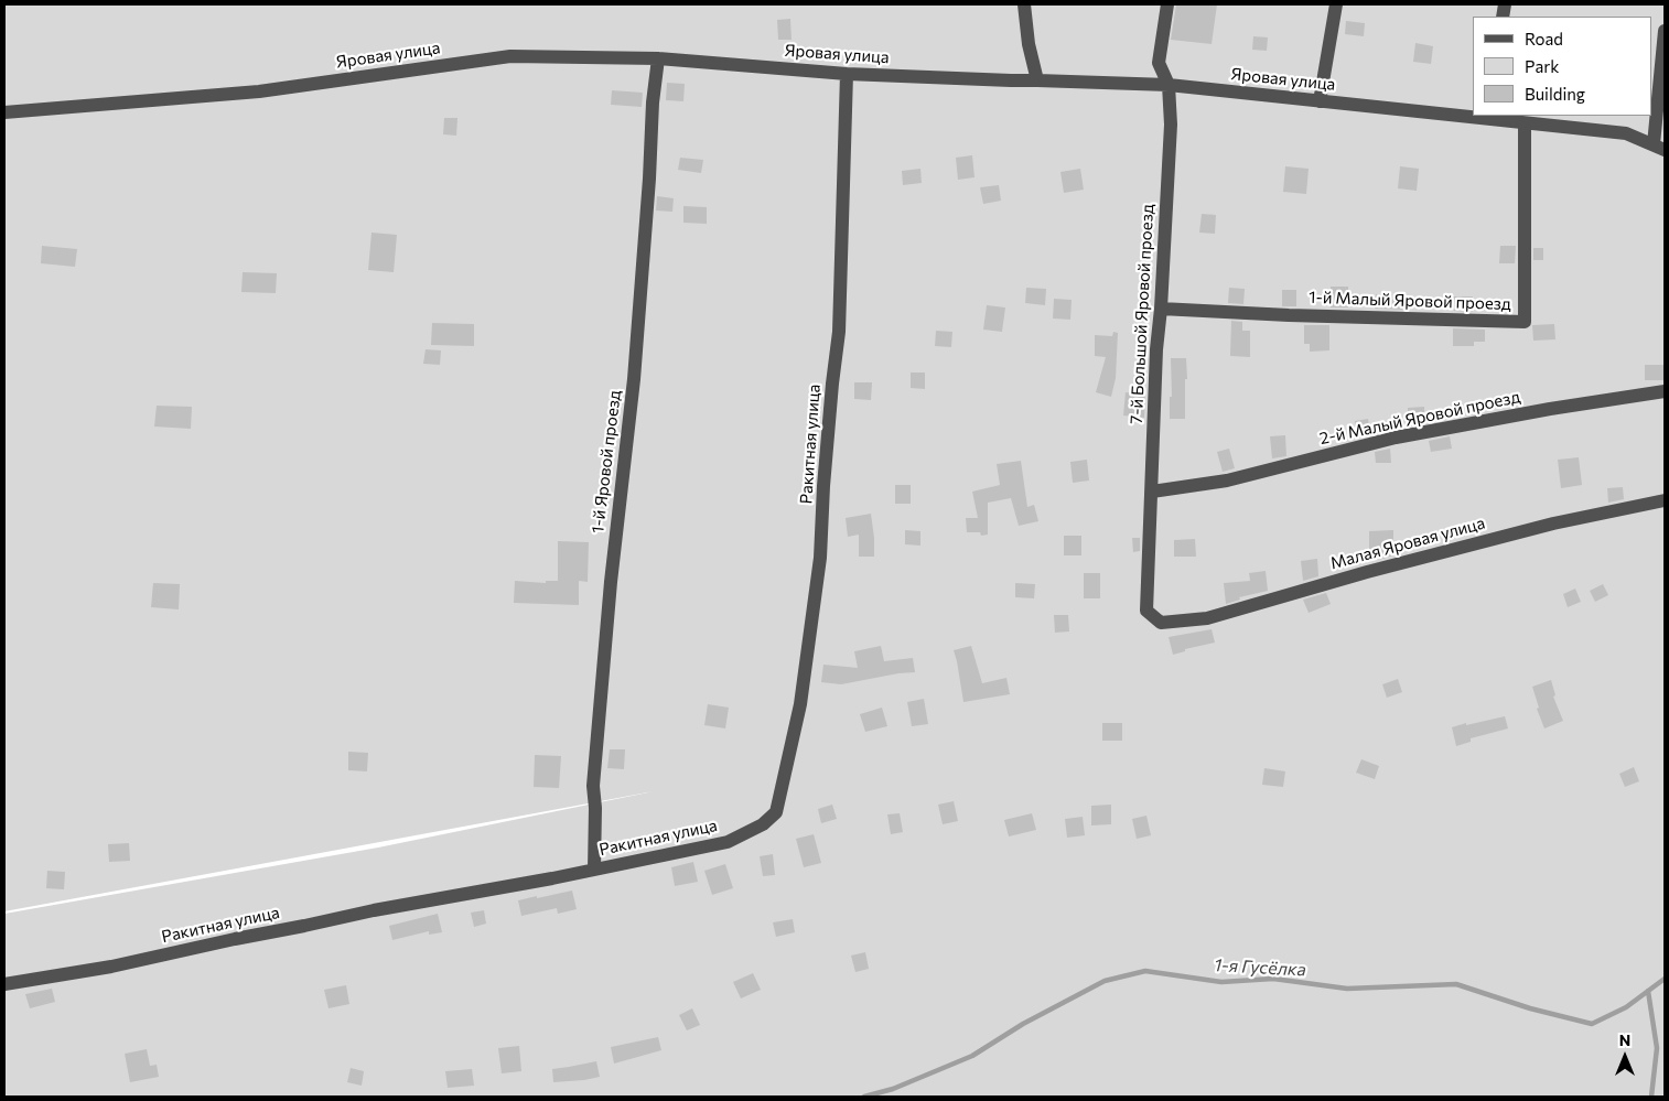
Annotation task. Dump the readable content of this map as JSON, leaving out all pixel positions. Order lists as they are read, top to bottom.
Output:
{
  "streets": {
    "street": [
      "Яровая улица",
      "1-й Малый Яровой проезд",
      "7-й Большой Яровой проезд",
      "2-й Малый Яровой проезд",
      "Ракитная улица",
      "1-й Яровой проезд",
      "Малая Яровая улица"
    ]
  },
  "crossings": [
    ["Яровая улица", "1-й Малый Яровой проезд"],
    ["Яровая улица", "7-й Большой Яровой проезд"],
    ["Яровая улица", "Ракитная улица"],
    ["Яровая улица", "1-й Яровой проезд"],
    ["1-й Малый Яровой проезд", "7-й Большой Яровой проезд"],
    ["7-й Большой Яровой проезд", "2-й Малый Яровой проезд"],
    ["7-й Большой Яровой проезд", "Малая Яровая улица"],
    ["Ракитная улица", "1-й Яровой проезд"]
  ],
  "water": ["1-я Гусёлка"],
  "legend": ["Road", "Park", "Building"],
  "north": "top"
}
